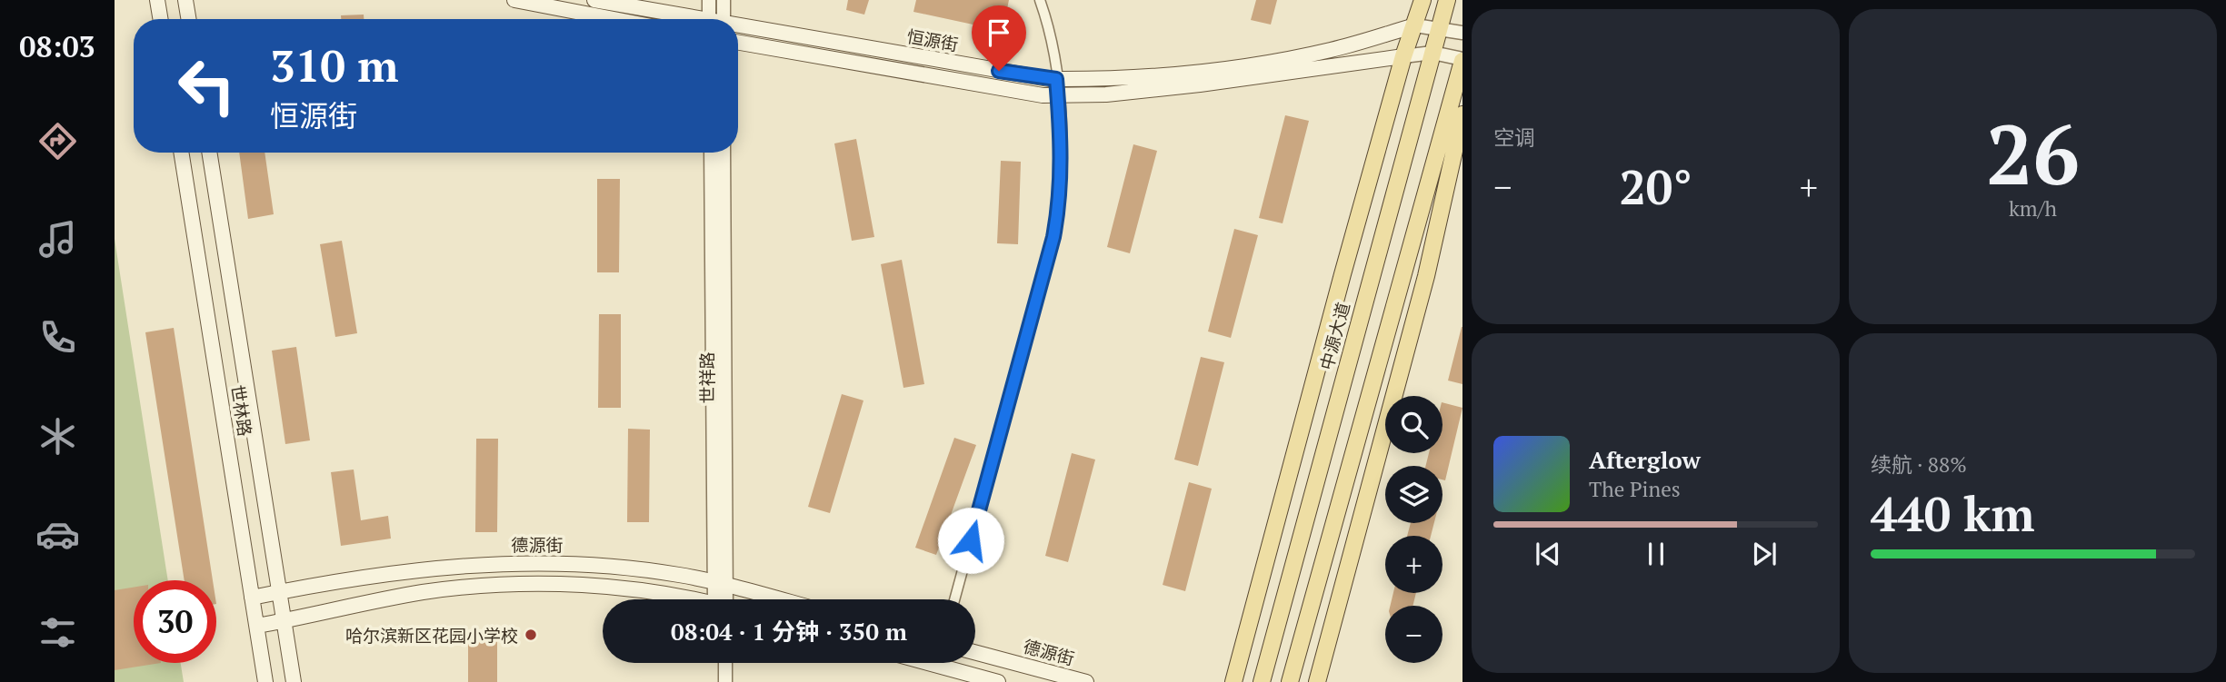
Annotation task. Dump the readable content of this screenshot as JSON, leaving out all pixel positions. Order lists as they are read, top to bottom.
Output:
{
  "streets": {
    "main road": [
      "恒源街",
      "中源大道",
      "世林路",
      "德源街"
    ],
    "street": ["世祥路"]
  },
  "crossings": [
    ["世祥路", "德源街"],
    ["世林路", "德源街"]
  ],
  "places": ["哈尔滨新区花园小学校"],
  "page": {
    "tabs": "08:03",
    "tile": [
      "空调",
      ["26", "km/h"],
      ["续航 · 88%", "440 km"]
    ],
    "turn": ["310 m", "恒源街"],
    "heat": ["−", "20°", "+"],
    "map_buttons": ["+", "−"],
    "song": ["Afterglow", "The Pines"],
    "limit": "30",
    "trip": "08:04 · 1 分钟 · 350 m"
  }
}
